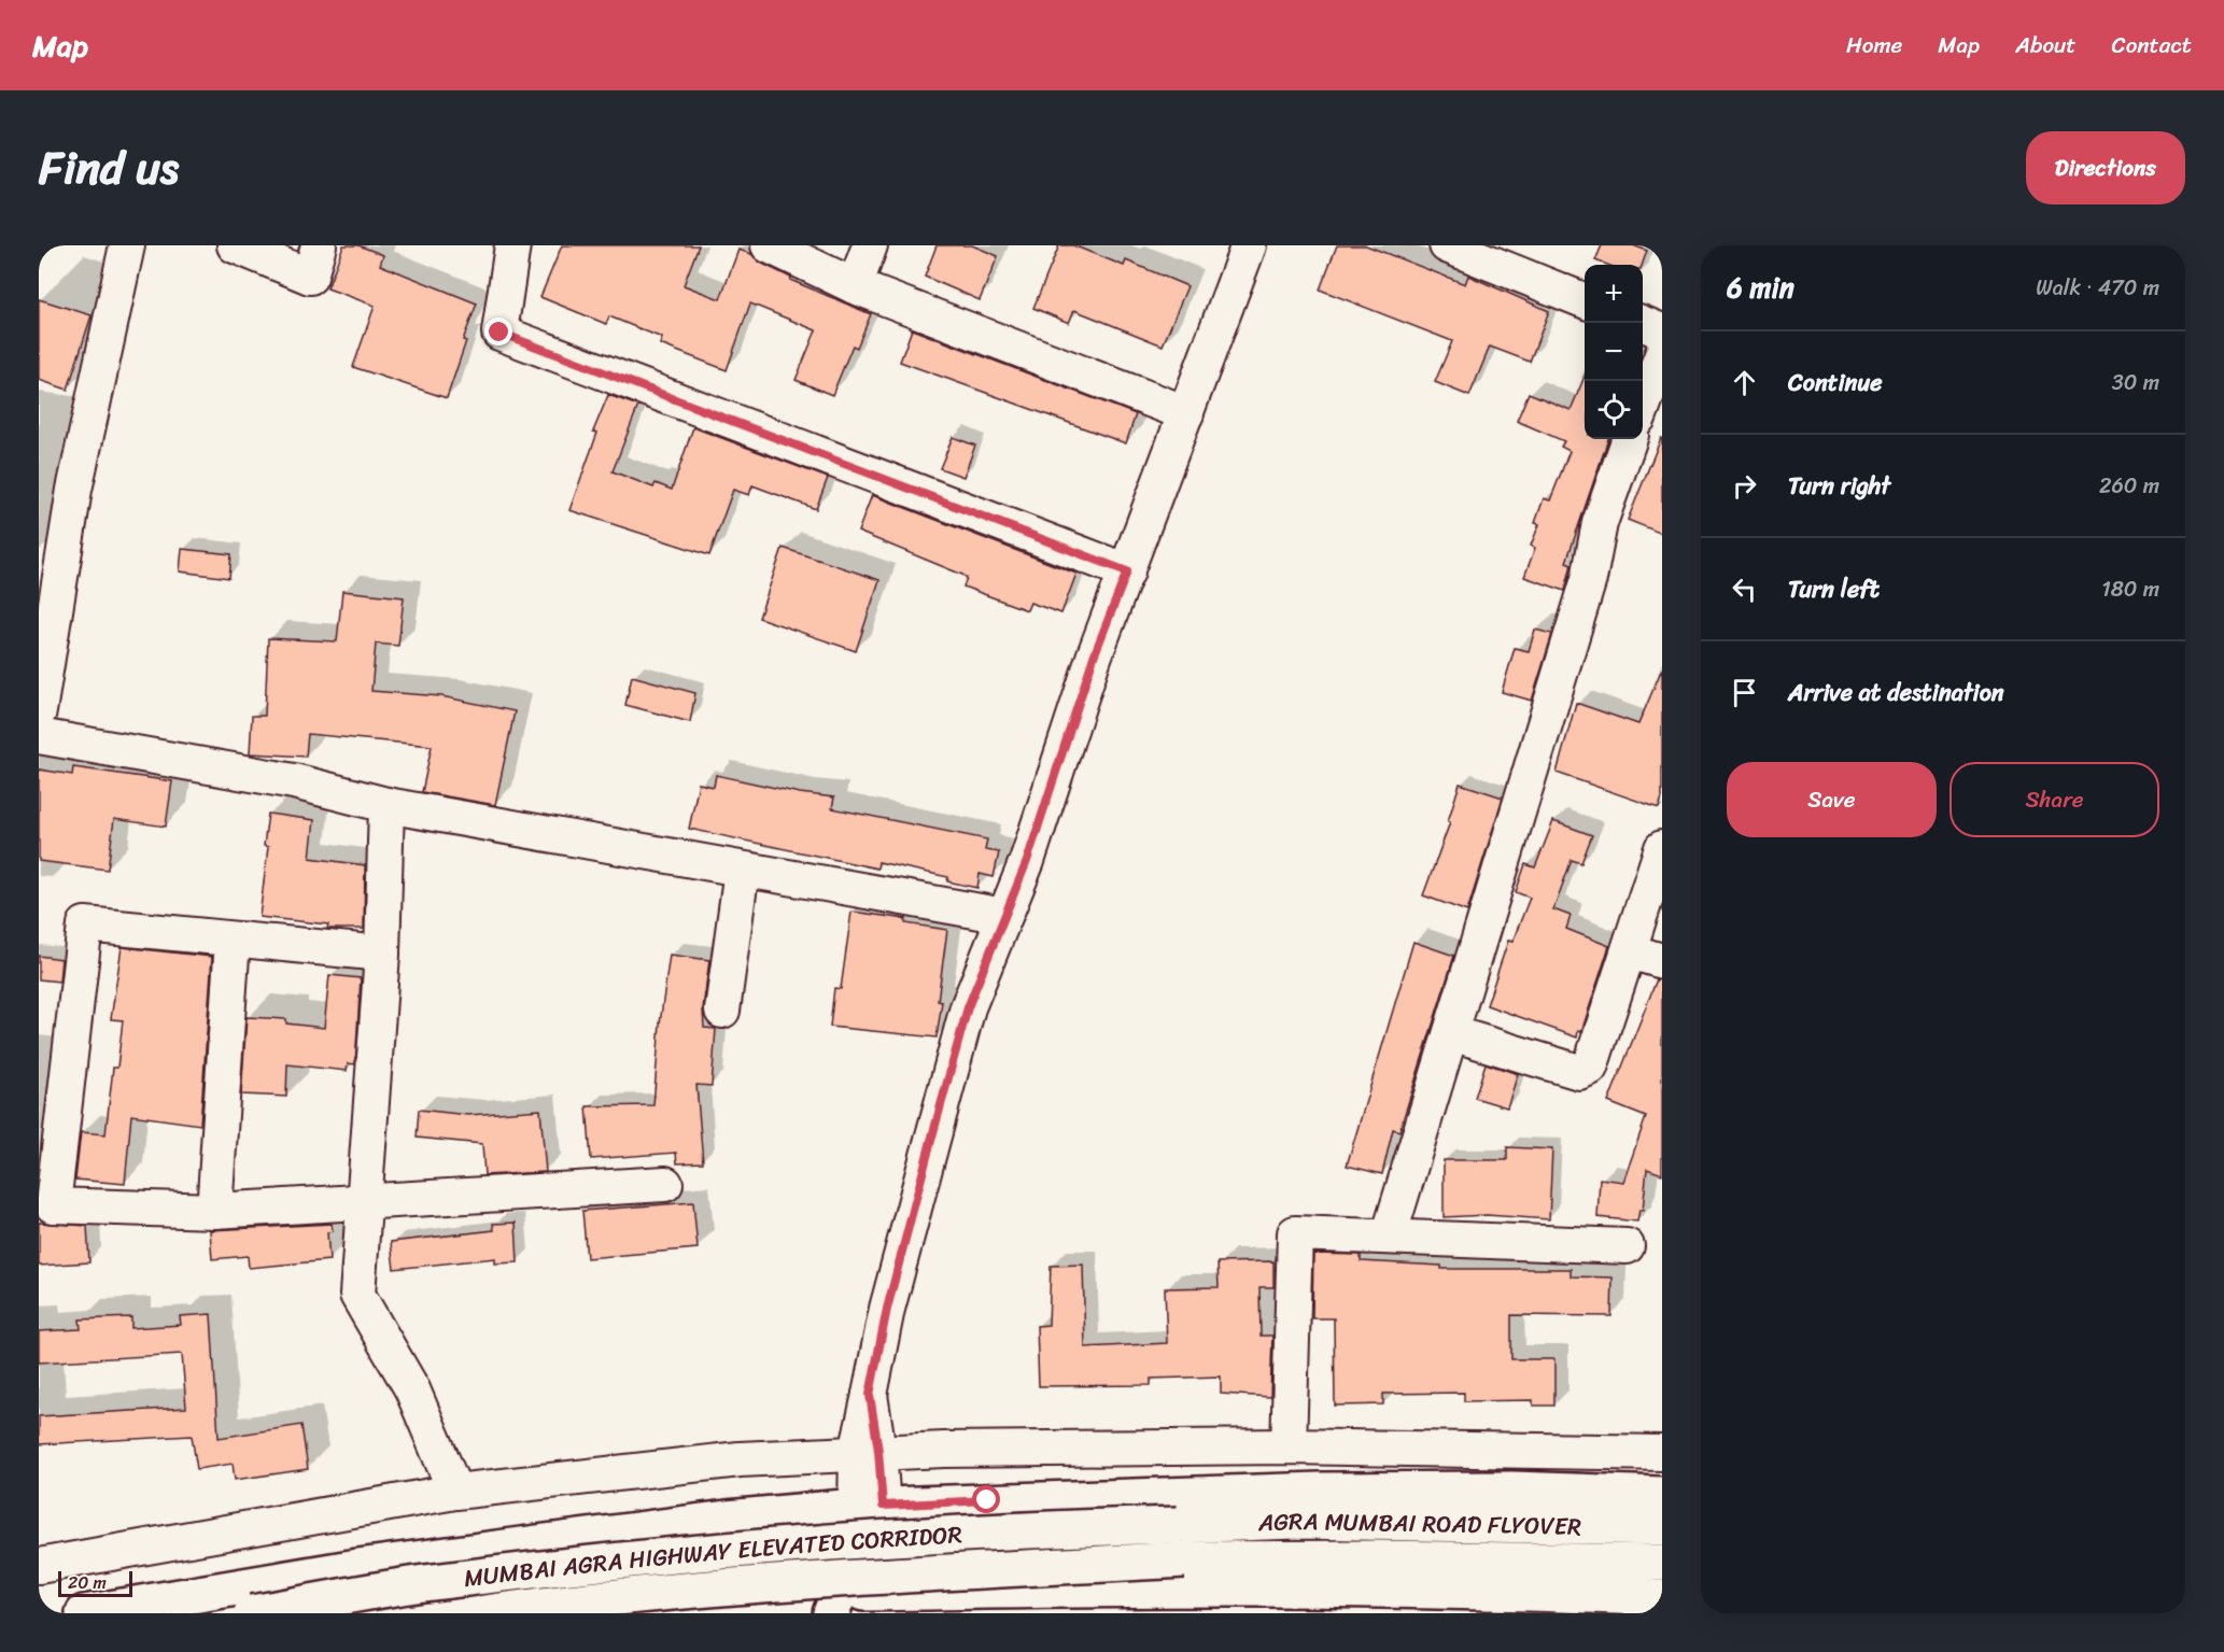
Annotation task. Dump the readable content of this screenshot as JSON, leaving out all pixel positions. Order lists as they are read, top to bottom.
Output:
{
  "streets": {
    "main road": ["AGRA MUMBAI ROAD FLYOVER", "MUMBAI AGRA HIGHWAY ELEVATED CORRIDOR"]
  },
  "crossings": [
    ["AGRA MUMBAI ROAD FLYOVER", "MUMBAI AGRA HIGHWAY ELEVATED CORRIDOR"]
  ],
  "scale_bar": "20 m",
  "page": {
    "header": "Map",
    "nav": [
      "Home",
      "Map",
      "About",
      "Contact"
    ],
    "title": "Find us",
    "buttons": [
      "Directions",
      ["Save", "Share"]
    ],
    "heading": ["6 min", "Walk · 470 m"],
    "map_buttons": ["+", "−"],
    "list": [
      ["Continue", "30 m"],
      ["Turn right", "260 m"],
      ["Turn left", "180 m"],
      "Arrive at destination"
    ],
    "scale": "20 m"
  }
}
